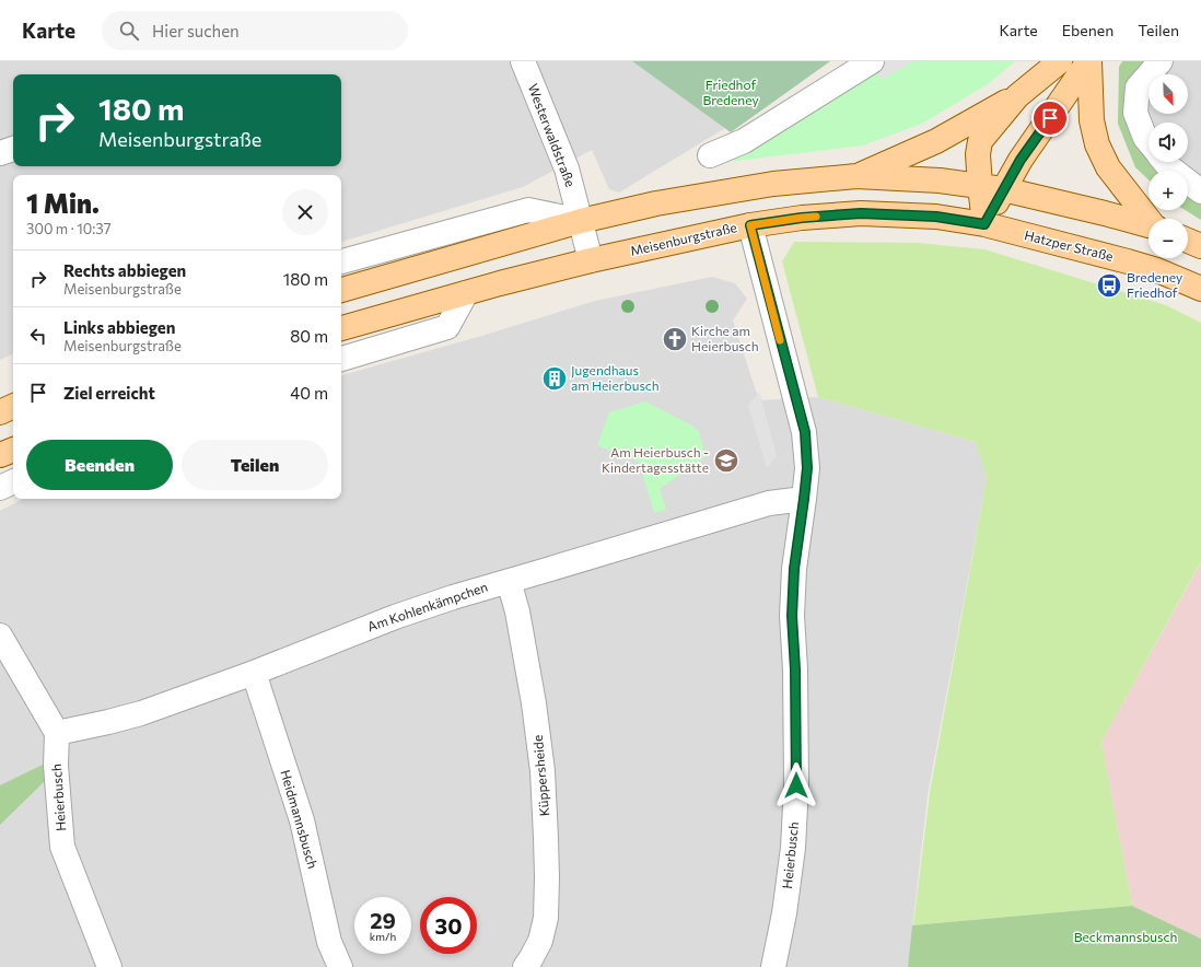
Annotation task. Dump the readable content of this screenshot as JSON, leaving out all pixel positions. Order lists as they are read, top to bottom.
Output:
{
  "streets": {
    "main road": ["Meisenburgstraße", "Hatzper Straße"],
    "street": [
      "Westerwaldstraße",
      "Am Kohlenkämpchen",
      "Küppersheide",
      "Heierbusch",
      "Heidmannsbusch"
    ]
  },
  "crossings": [
    ["Westerwaldstraße", "Meisenburgstraße"],
    ["Meisenburgstraße", "Hatzper Straße"],
    ["Meisenburgstraße", "Heierbusch"],
    ["Am Kohlenkämpchen", "Küppersheide"],
    ["Am Kohlenkämpchen", "Heierbusch"],
    ["Am Kohlenkämpchen", "Heidmannsbusch"]
  ],
  "parks": ["Friedhof Bredeney", "Beckmannsbusch"],
  "places": {
    "bus stop": ["Bredeney Friedhof"],
    "church": ["Kirche am Heierbusch"],
    "building": ["Jugendhaus am Heierbusch"],
    "school or university": ["Am Heierbusch - Kindertagesstätte"]
  },
  "north": "bottom right",
  "page": {
    "header": "Karte",
    "search": "Hier suchen",
    "nav": ["Karte", "Ebenen", "Teilen"],
    "map_buttons": ["+", "−"],
    "turn": ["180 m", "Meisenburgstraße"],
    "heading": ["1 Min.", "300 m · 10:37"],
    "list": [
      {
        "name": "Rechts abbiegen",
        "note": "Meisenburgstraße",
        "value": "180 m"
      },
      {
        "name": "Links abbiegen",
        "note": "Meisenburgstraße",
        "value": "80 m"
      },
      {
        "name": "Ziel erreicht",
        "value": "40 m"
      }
    ],
    "buttons": ["Beenden", "Teilen"],
    "speed": "29 km/h",
    "limit": "30"
  }
}
